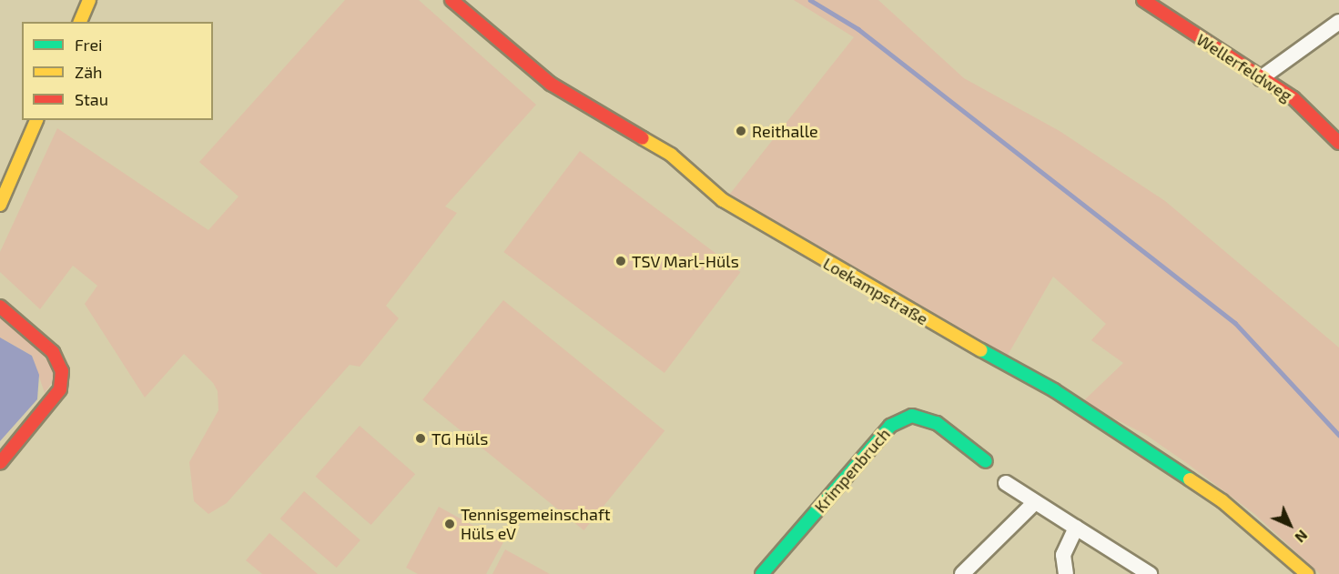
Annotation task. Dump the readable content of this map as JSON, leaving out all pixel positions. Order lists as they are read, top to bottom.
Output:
{
  "streets": {
    "street": ["Wellerfeldweg", "Loekampstraße", "Krimpenbruch"]
  },
  "places": [
    "Reithalle",
    "TSV Marl-Hüls",
    "TG Hüls",
    "Tennisgemeinschaft Hüls eV"
  ],
  "legend": ["Frei", "Zäh", "Stau"],
  "north": "bottom right"
}
